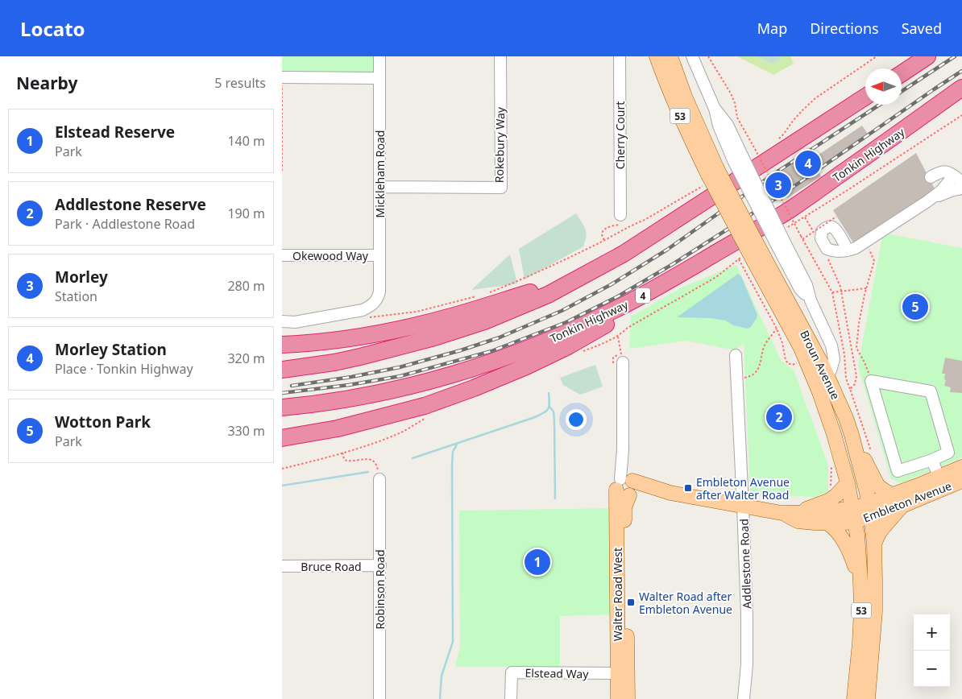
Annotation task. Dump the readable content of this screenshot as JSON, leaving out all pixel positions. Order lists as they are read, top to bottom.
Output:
{
  "streets": {
    "highway": ["Tonkin Highway", "4"],
    "main road": [
      "53",
      "Broun Avenue",
      "Embleton Avenue",
      "Walter Road West"
    ],
    "street": [
      "Cherry Court",
      "Rokebury Way",
      "Mickleham Road",
      "Okewood Way",
      "Addlestone Road",
      "Bruce Road",
      "Robinson Road",
      "Elstead Way"
    ]
  },
  "crossings": [
    ["Rokebury Way", "Mickleham Road"],
    ["Mickleham Road", "Okewood Way"],
    ["Broun Avenue", "Embleton Avenue"],
    ["Embleton Avenue", "Addlestone Road"],
    ["Embleton Avenue", "Walter Road West"],
    ["Bruce Road", "Robinson Road"],
    ["Walter Road West", "Elstead Way"]
  ],
  "places": {
    "transit": ["Embleton Avenue after Walter Road", "Walter Road after Embleton Avenue"]
  },
  "north": "left",
  "page": {
    "header": "Locato",
    "nav": ["Map", "Directions", "Saved"],
    "heading": ["Nearby", "5 results"],
    "list": [
      {
        "mark": "1",
        "name": "Elstead Reserve",
        "note": "Park",
        "value": "140 m"
      },
      {
        "mark": "2",
        "name": "Addlestone Reserve",
        "note": "Park · Addlestone Road",
        "value": "190 m"
      },
      {
        "mark": "3",
        "name": "Morley",
        "note": "Station",
        "value": "280 m"
      },
      {
        "mark": "4",
        "name": "Morley Station",
        "note": "Place · Tonkin Highway",
        "value": "320 m"
      },
      {
        "mark": "5",
        "name": "Wotton Park",
        "note": "Park",
        "value": "330 m"
      }
    ],
    "pins": [
      "4",
      "3",
      "5",
      "2",
      "1"
    ],
    "map_buttons": ["+", "−"]
  }
}
